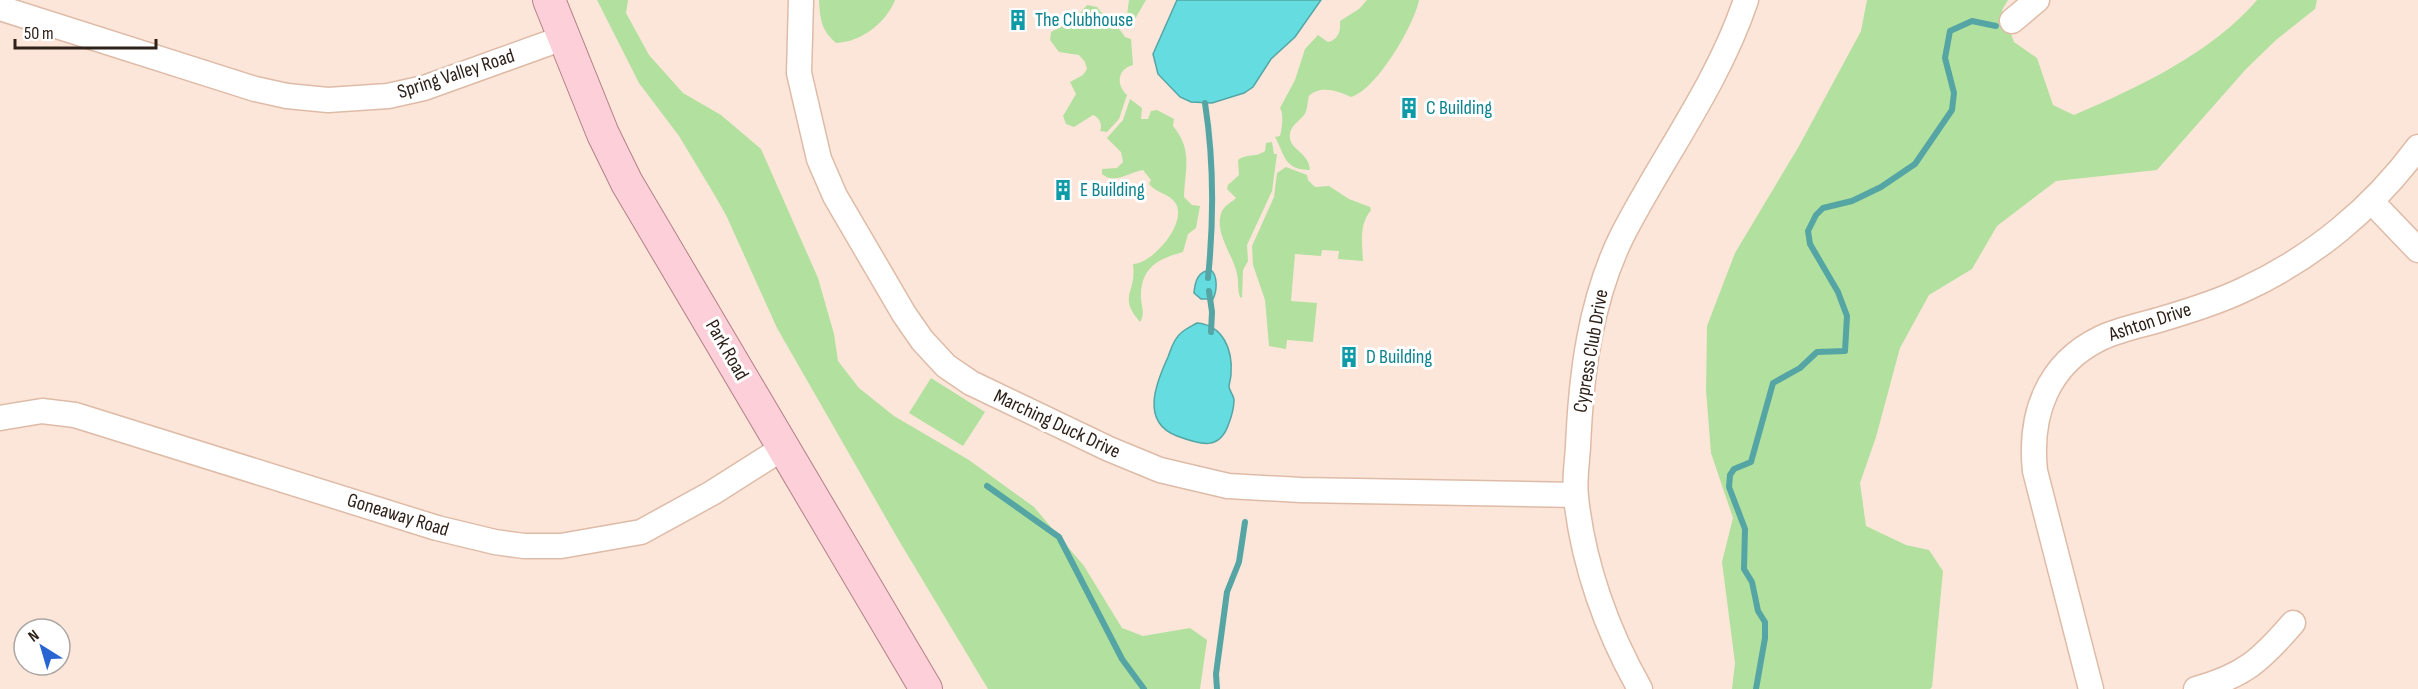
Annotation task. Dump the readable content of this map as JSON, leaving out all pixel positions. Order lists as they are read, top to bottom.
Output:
{
  "streets": {
    "main road": ["Park Road"],
    "street": [
      "Spring Valley Road",
      "Ashton Drive",
      "Cypress Club Drive",
      "Marching Duck Drive",
      "Goneaway Road"
    ]
  },
  "crossings": [
    ["Spring Valley Road", "Park Road"],
    ["Park Road", "Goneaway Road"],
    ["Cypress Club Drive", "Marching Duck Drive"]
  ],
  "places": {
    "building": [
      "The Clubhouse",
      "C Building",
      "E Building",
      "D Building"
    ]
  },
  "scale_bar": "50 m",
  "north": "top left"
}
